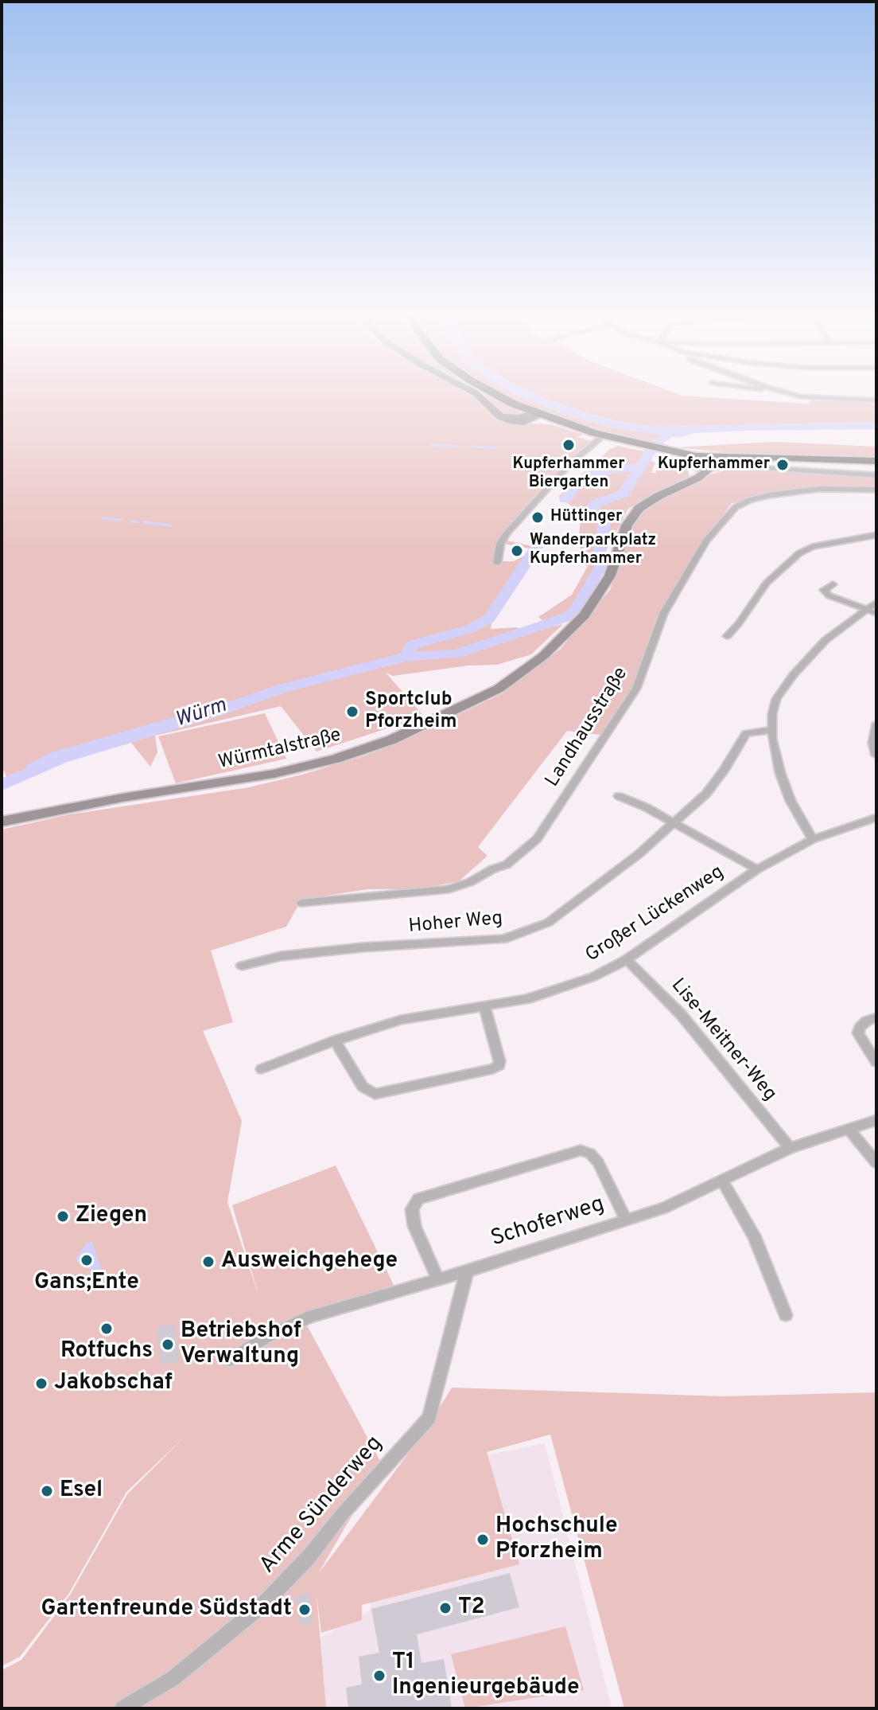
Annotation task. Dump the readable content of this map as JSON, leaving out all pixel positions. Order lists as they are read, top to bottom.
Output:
{
  "streets": {
    "main road": ["Würmtalstraße"],
    "street": [
      "Landhausstraße",
      "Großer Lückenweg",
      "Hoher Weg",
      "Lise-Meitner-Weg",
      "Schoferweg",
      "Arme Sünderweg"
    ]
  },
  "crossings": [
    ["Großer Lückenweg", "Lise-Meitner-Weg"],
    ["Lise-Meitner-Weg", "Schoferweg"],
    ["Schoferweg", "Arme Sünderweg"]
  ],
  "water": ["Würm"],
  "places": [
    "Kupferhammer Biergarten",
    "Kupferhammer",
    "Hüttinger",
    "Wanderparkplatz Kupferhammer",
    "Sportclub Pforzheim",
    "Ziegen",
    "Gans;Ente",
    "Ausweichgehege",
    "Rotfuchs",
    "Betriebshof Verwaltung",
    "Jakobschaf",
    "Esel",
    "Hochschule Pforzheim",
    "T2",
    "Gartenfreunde Südstadt",
    "T1 Ingenieurgebäude"
  ]
}
